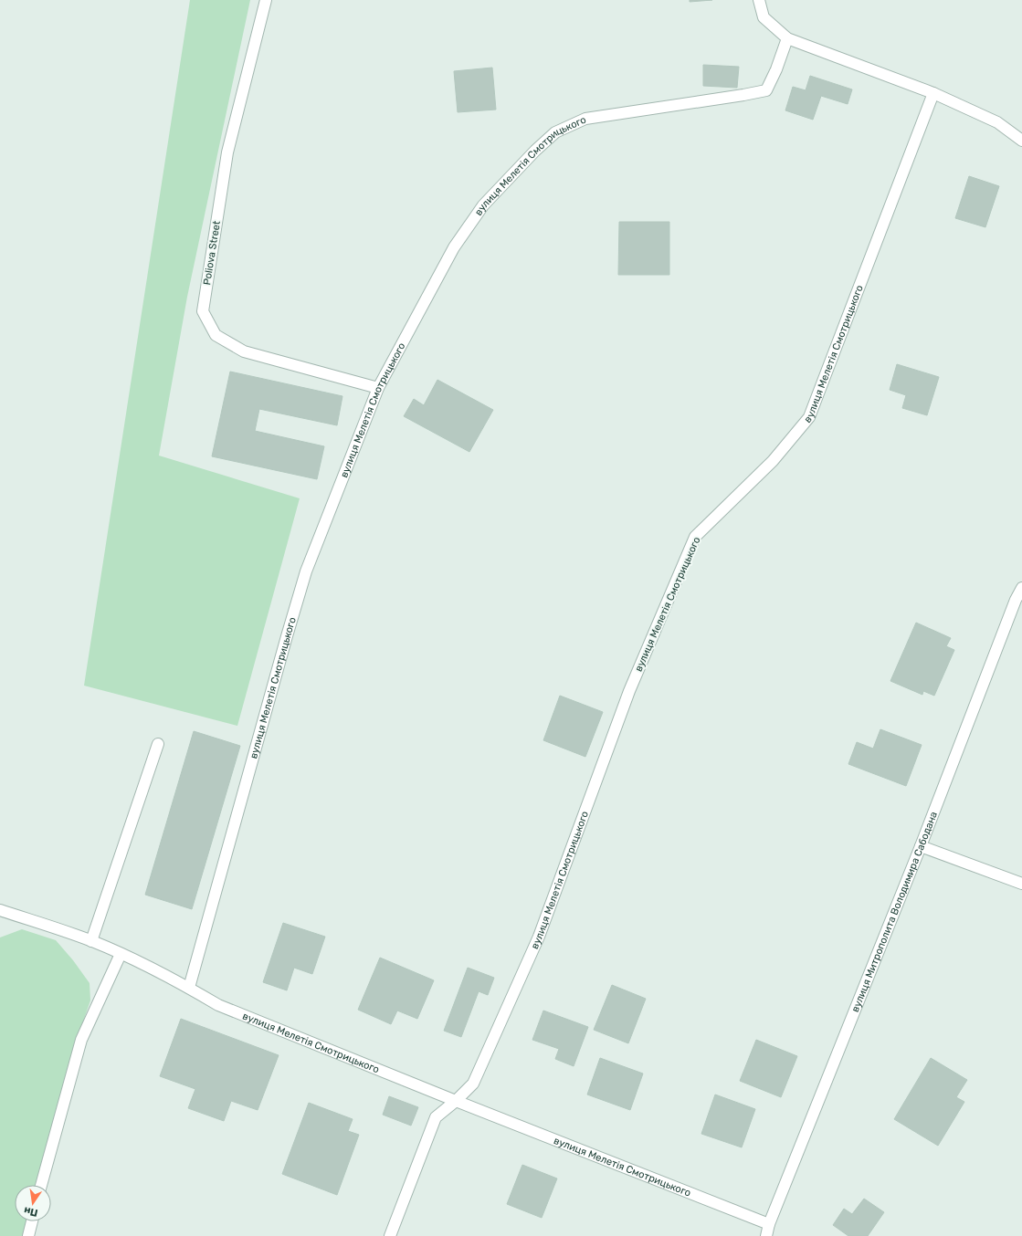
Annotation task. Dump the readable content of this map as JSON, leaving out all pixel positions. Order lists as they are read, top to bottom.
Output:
{
  "streets": {
    "street": ["вулиця Мелетія Смотрицького", "Poliova Street", "вулиця Митрополита Володимира Сабодана"]
  },
  "crossings": [
    ["вулиця Мелетія Смотрицького", "Poliova Street"],
    ["вулиця Мелетія Смотрицького", "вулиця Митрополита Володимира Сабодана"]
  ],
  "north": "bottom"
}
